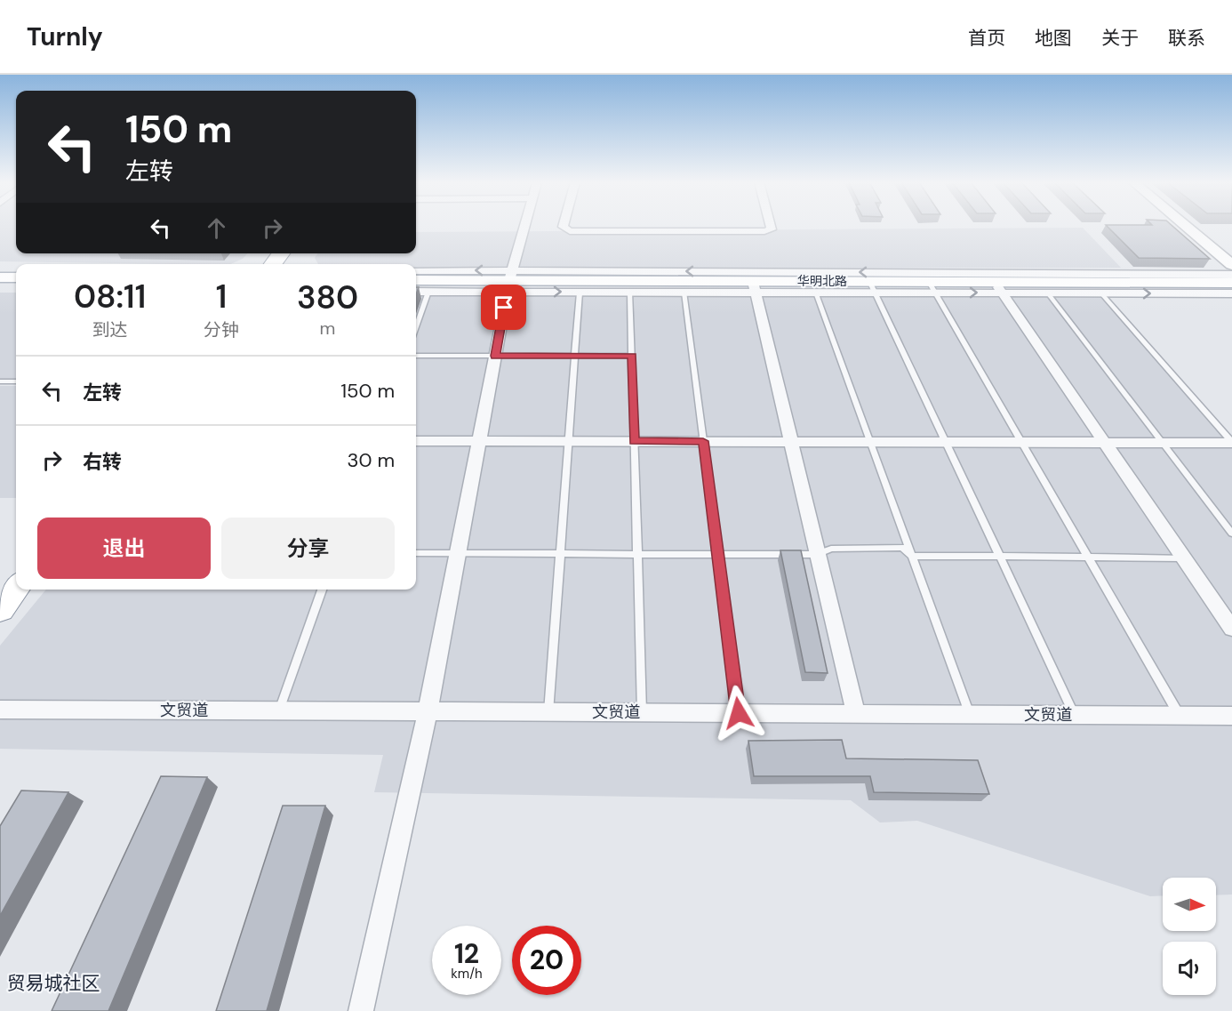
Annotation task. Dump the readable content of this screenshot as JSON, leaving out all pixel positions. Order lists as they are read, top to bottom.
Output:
{
  "streets": {
    "main road": ["华明北路"],
    "street": ["文贸道"]
  },
  "districts": ["贸易城社区"],
  "north": "right",
  "page": {
    "header": "Turnly",
    "nav": [
      "首页",
      "地图",
      "关于",
      "联系"
    ],
    "turn": ["150 m", "左转"],
    "eta": [
      "08:11",
      "到达",
      "1",
      "分钟",
      "380",
      "m"
    ],
    "list": [
      {
        "name": "左转",
        "value": "150 m"
      },
      {
        "name": "右转",
        "value": "30 m"
      }
    ],
    "buttons": ["退出", "分享"],
    "speed": "12 km/h",
    "limit": "20"
  }
}
